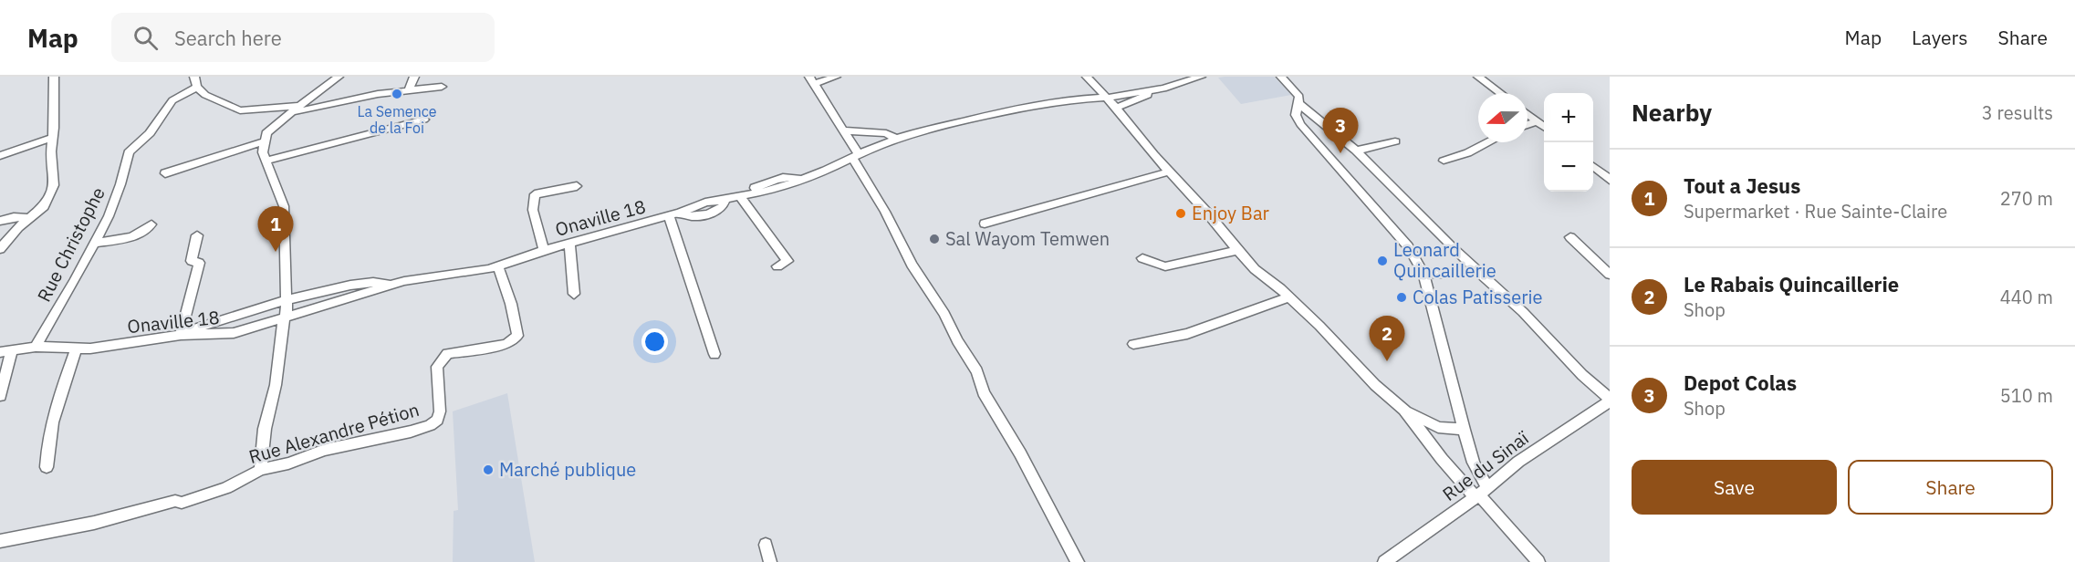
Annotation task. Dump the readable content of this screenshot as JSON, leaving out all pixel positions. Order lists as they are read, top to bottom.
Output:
{
  "streets": {
    "street": [
      "Onaville 18",
      "Rue Christophe",
      "Rue Alexandre Pétion",
      "Rue du Sinaï"
    ]
  },
  "crossings": [
    ["Onaville 18", "Rue Christophe"],
    ["Onaville 18", "Rue Alexandre Pétion"]
  ],
  "places": [
    "La Semence de la Foi",
    "Enjoy Bar",
    "Sal Wayom Temwen",
    "Leonard Quincaillerie",
    "Colas Patisserie",
    "Marché publique"
  ],
  "north": "left",
  "page": {
    "header": "Map",
    "search": "Search here",
    "nav": ["Map", "Layers", "Share"],
    "heading": ["Nearby", "3 results"],
    "map_buttons": ["+", "−"],
    "pins": ["3", "1", "2"],
    "list": [
      {
        "mark": "1",
        "name": "Tout a Jesus",
        "note": "Supermarket · Rue Sainte-Claire",
        "value": "270 m"
      },
      {
        "mark": "2",
        "name": "Le Rabais Quincaillerie",
        "note": "Shop",
        "value": "440 m"
      },
      {
        "mark": "3",
        "name": "Depot Colas",
        "note": "Shop",
        "value": "510 m"
      }
    ],
    "buttons": ["Save", "Share"]
  }
}
